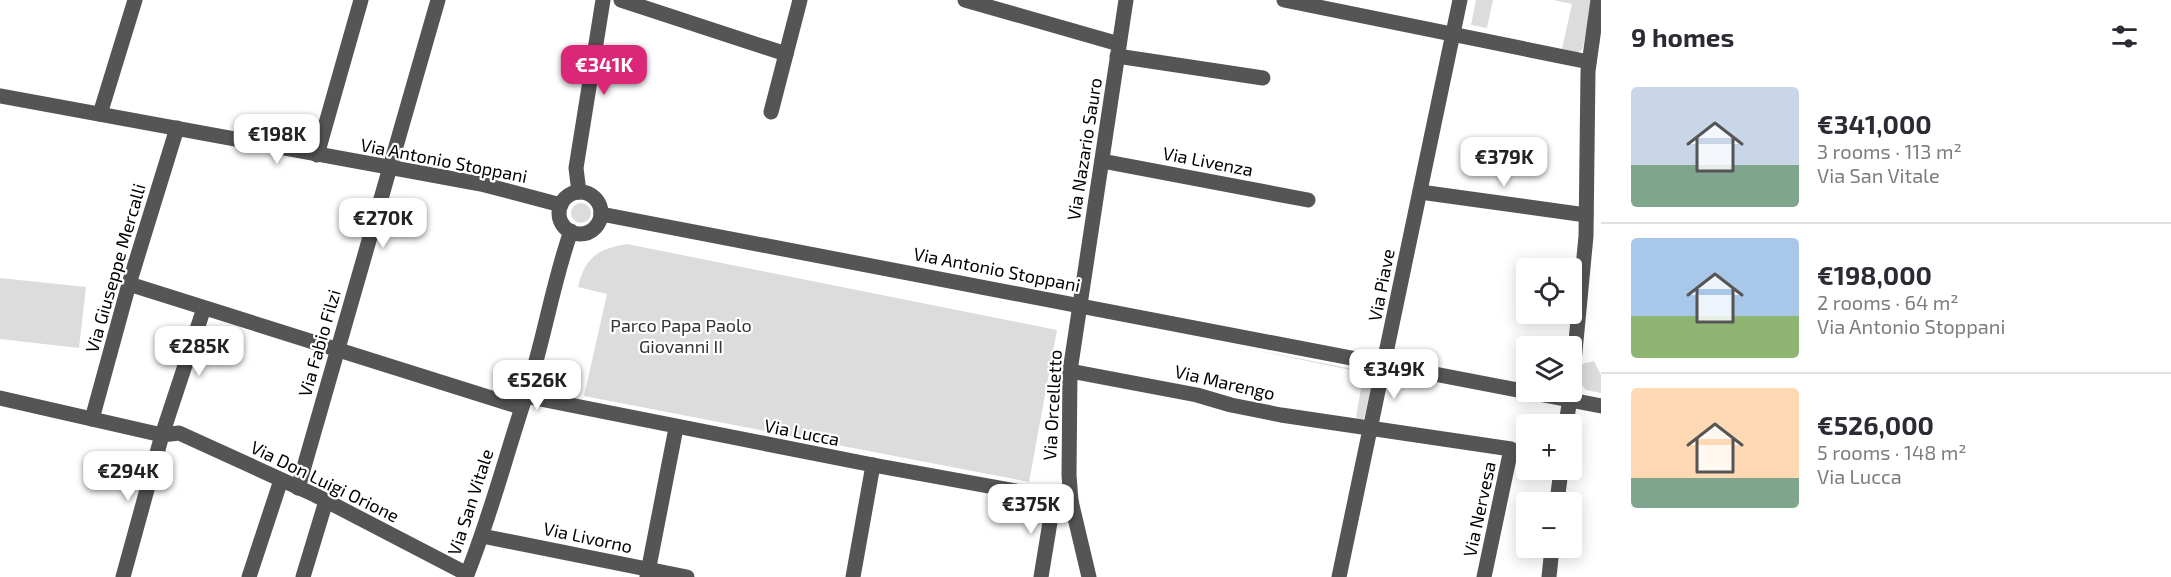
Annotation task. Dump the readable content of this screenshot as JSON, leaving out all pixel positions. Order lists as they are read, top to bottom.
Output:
{
  "streets": {
    "street": [
      "Via Nazario Sauro",
      "Via Antonio Stoppani",
      "Via Livenza",
      "Via Giuseppe Mercalli",
      "Via Piave",
      "Via Fabio Filzi",
      "Via Marengo",
      "Via Orcelletto",
      "Via Lucca",
      "Via Don Luigi Orione",
      "Via San Vitale",
      "Via Nervesa",
      "Via Livorno"
    ]
  },
  "crossings": [
    ["Via Nazario Sauro", "Via Antonio Stoppani"],
    ["Via Nazario Sauro", "Via Livenza"],
    ["Via Nazario Sauro", "Via Orcelletto"],
    ["Via Antonio Stoppani", "Via Giuseppe Mercalli"],
    ["Via Antonio Stoppani", "Via Piave"],
    ["Via Antonio Stoppani", "Via Fabio Filzi"],
    ["Via Antonio Stoppani", "Via Orcelletto"],
    ["Via Antonio Stoppani", "Via San Vitale"],
    ["Via Giuseppe Mercalli", "Via Lucca"],
    ["Via Piave", "Via Marengo"],
    ["Via Fabio Filzi", "Via Lucca"],
    ["Via Fabio Filzi", "Via Don Luigi Orione"],
    ["Via Marengo", "Via Orcelletto"],
    ["Via Marengo", "Via Nervesa"],
    ["Via Orcelletto", "Via Lucca"],
    ["Via Lucca", "Via San Vitale"],
    ["Via Don Luigi Orione", "Via San Vitale"],
    ["Via San Vitale", "Via Livorno"]
  ],
  "parks": ["Parco Papa Paolo Giovanni II"],
  "page": {
    "heading": "9 homes",
    "price": [
      "€341K",
      "€198K",
      "€379K",
      "€270K",
      "€285K",
      "€349K",
      "€526K",
      "€294K",
      "€375K"
    ],
    "list": [
      {
        "name": "€341,000",
        "note": "3 rooms · 113 m² · Via San Vitale"
      },
      {
        "name": "€198,000",
        "note": "2 rooms · 64 m² · Via Antonio Stoppani"
      },
      {
        "name": "€526,000",
        "note": "5 rooms · 148 m² · Via Lucca"
      }
    ],
    "map_buttons": ["+", "−"]
  }
}
